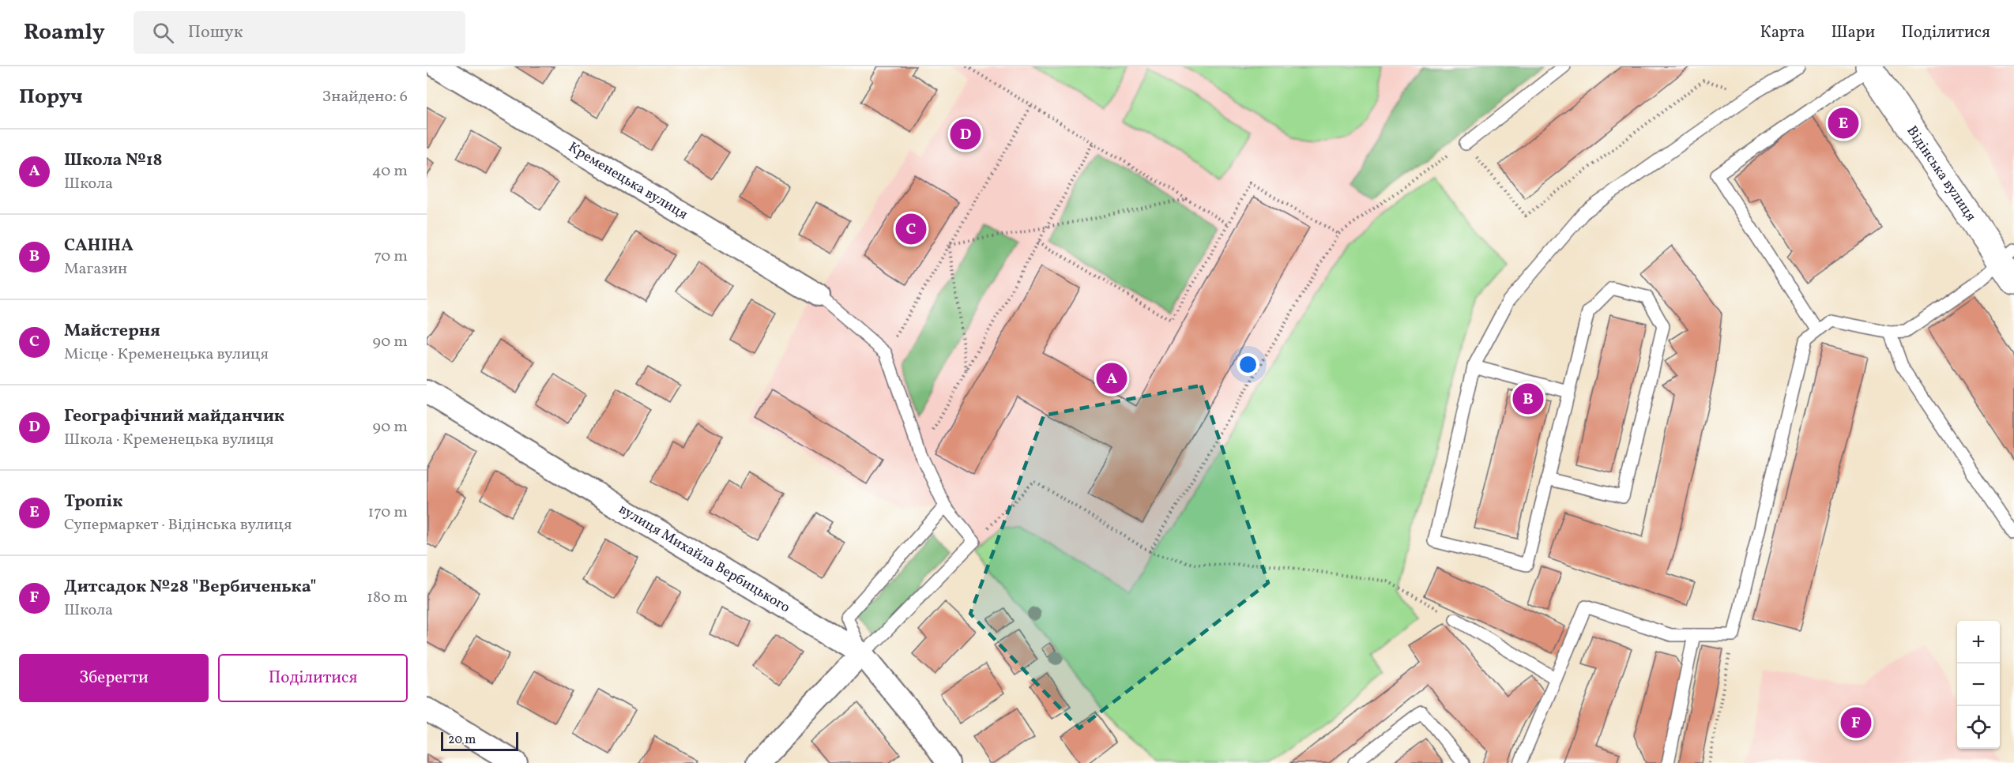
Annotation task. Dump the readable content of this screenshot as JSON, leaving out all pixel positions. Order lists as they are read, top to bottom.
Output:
{
  "streets": {
    "main road": ["Відінська вулиця"],
    "street": ["Кременецька вулиця", "вулиця Михайла Вербицького"]
  },
  "scale_bar": "20 m",
  "page": {
    "header": "Roamly",
    "search": "Пошук",
    "nav": ["Карта", "Шари", "Поділитися"],
    "heading": ["Поруч", "Знайдено: 6"],
    "pins": [
      "E",
      "D",
      "C",
      "A",
      "B",
      "F"
    ],
    "list": [
      {
        "mark": "A",
        "name": "Школа №18",
        "note": "Школа",
        "value": "40 m"
      },
      {
        "mark": "B",
        "name": "САНІНА",
        "note": "Магазин",
        "value": "70 m"
      },
      {
        "mark": "C",
        "name": "Майстерня",
        "note": "Місце · Кременецька вулиця",
        "value": "90 m"
      },
      {
        "mark": "D",
        "name": "Географічний майданчик",
        "note": "Школа · Кременецька вулиця",
        "value": "90 m"
      },
      {
        "mark": "E",
        "name": "Тропік",
        "note": "Супермаркет · Відінська вулиця",
        "value": "170 m"
      },
      {
        "mark": "F",
        "name": "Дитсадок №28 \"Вербиченька\"",
        "note": "Школа",
        "value": "180 m"
      }
    ],
    "map_buttons": ["+", "−"],
    "buttons": ["Зберегти", "Поділитися"],
    "scale": "20 m"
  }
}
